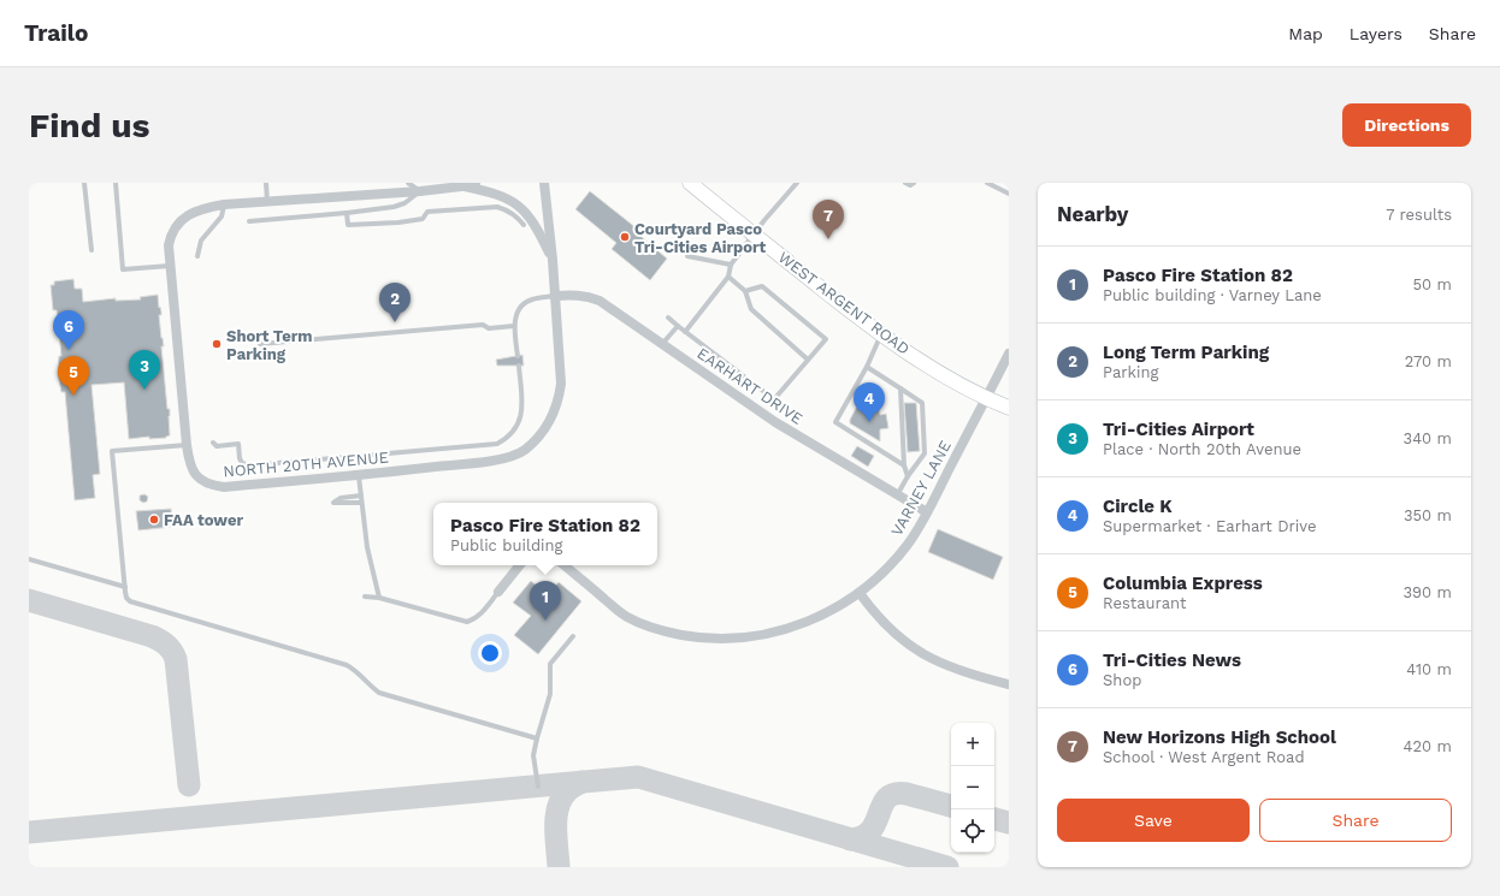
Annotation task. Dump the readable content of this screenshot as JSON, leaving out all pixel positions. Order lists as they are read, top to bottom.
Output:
{
  "streets": {
    "main road": ["WEST ARGENT ROAD"],
    "street": ["EARHART DRIVE", "NORTH 20TH AVENUE", "VARNEY LANE"]
  },
  "crossings": [
    ["WEST ARGENT ROAD", "VARNEY LANE"],
    ["EARHART DRIVE", "NORTH 20TH AVENUE"],
    ["EARHART DRIVE", "VARNEY LANE"]
  ],
  "places": ["Courtyard Pasco Tri-Cities Airport", "Short Term Parking", "FAA tower"],
  "page": {
    "header": "Trailo",
    "nav": ["Map", "Layers", "Share"],
    "buttons": [
      "Directions",
      ["Save", "Share"]
    ],
    "title": "Find us",
    "heading": ["Nearby", "7 results"],
    "pins": [
      "7",
      "2",
      "6",
      "3",
      "5",
      "4",
      "1"
    ],
    "list": [
      {
        "mark": "1",
        "name": "Pasco Fire Station 82",
        "note": "Public building · Varney Lane",
        "value": "50 m"
      },
      {
        "mark": "2",
        "name": "Long Term Parking",
        "note": "Parking",
        "value": "270 m"
      },
      {
        "mark": "3",
        "name": "Tri-Cities Airport",
        "note": "Place · North 20th Avenue",
        "value": "340 m"
      },
      {
        "mark": "4",
        "name": "Circle K",
        "note": "Supermarket · Earhart Drive",
        "value": "350 m"
      },
      {
        "mark": "5",
        "name": "Columbia Express",
        "note": "Restaurant",
        "value": "390 m"
      },
      {
        "mark": "6",
        "name": "Tri-Cities News",
        "note": "Shop",
        "value": "410 m"
      },
      {
        "mark": "7",
        "name": "New Horizons High School",
        "note": "School · West Argent Road",
        "value": "420 m"
      }
    ],
    "popup": ["Pasco Fire Station 82", "Public building"],
    "map_buttons": ["+", "−"]
  }
}
